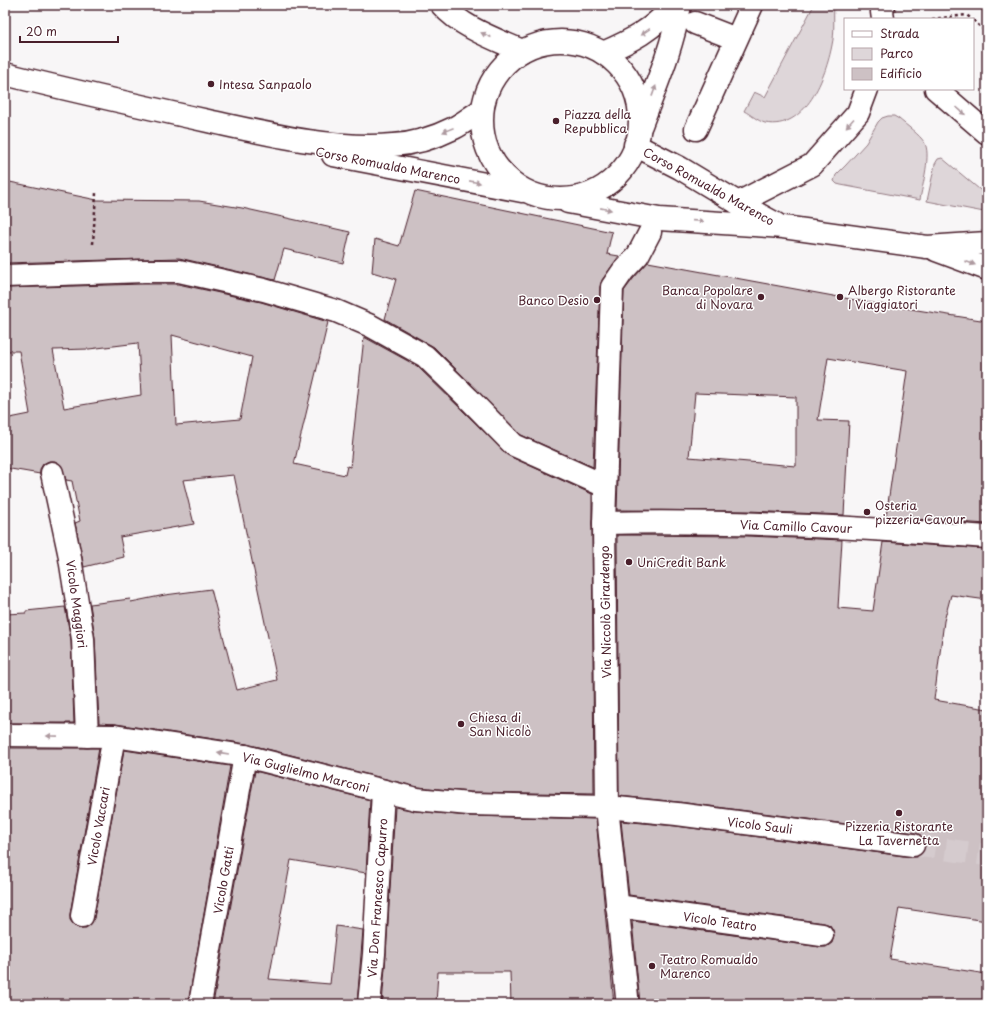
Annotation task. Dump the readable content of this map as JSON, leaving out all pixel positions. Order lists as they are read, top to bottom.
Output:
{
  "streets": {
    "street": [
      "Corso Romualdo Marenco",
      "Via Camillo Cavour",
      "Vicolo Maggiori",
      "Via Niccolò Girardengo",
      "Via Guglielmo Marconi",
      "Vicolo Sauli",
      "Vicolo Vaccari",
      "Vicolo Gatti",
      "Via Don Francesco Capurro",
      "Vicolo Teatro"
    ]
  },
  "crossings": [
    ["Via Camillo Cavour", "Via Niccolò Girardengo"],
    ["Vicolo Maggiori", "Via Guglielmo Marconi"],
    ["Via Niccolò Girardengo", "Via Guglielmo Marconi"],
    ["Via Niccolò Girardengo", "Vicolo Sauli"],
    ["Via Niccolò Girardengo", "Vicolo Teatro"],
    ["Via Guglielmo Marconi", "Vicolo Sauli"],
    ["Via Guglielmo Marconi", "Vicolo Vaccari"],
    ["Via Guglielmo Marconi", "Vicolo Gatti"],
    ["Via Guglielmo Marconi", "Via Don Francesco Capurro"]
  ],
  "one_way": ["Via Guglielmo Marconi"],
  "places": [
    "Intesa Sanpaolo",
    "Piazza della Repubblica",
    "Banca Popolare di Novara",
    "Albergo Ristorante I Viaggiatori",
    "Banco Desio",
    "Osteria pizzeria Cavour",
    "UniCredit Bank",
    "Chiesa di San Nicolò",
    "Pizzeria Ristorante La Tavernetta",
    "Teatro Romualdo Marenco"
  ],
  "legend": ["Strada", "Parco", "Edificio"],
  "scale_bar": "20 m"
}
